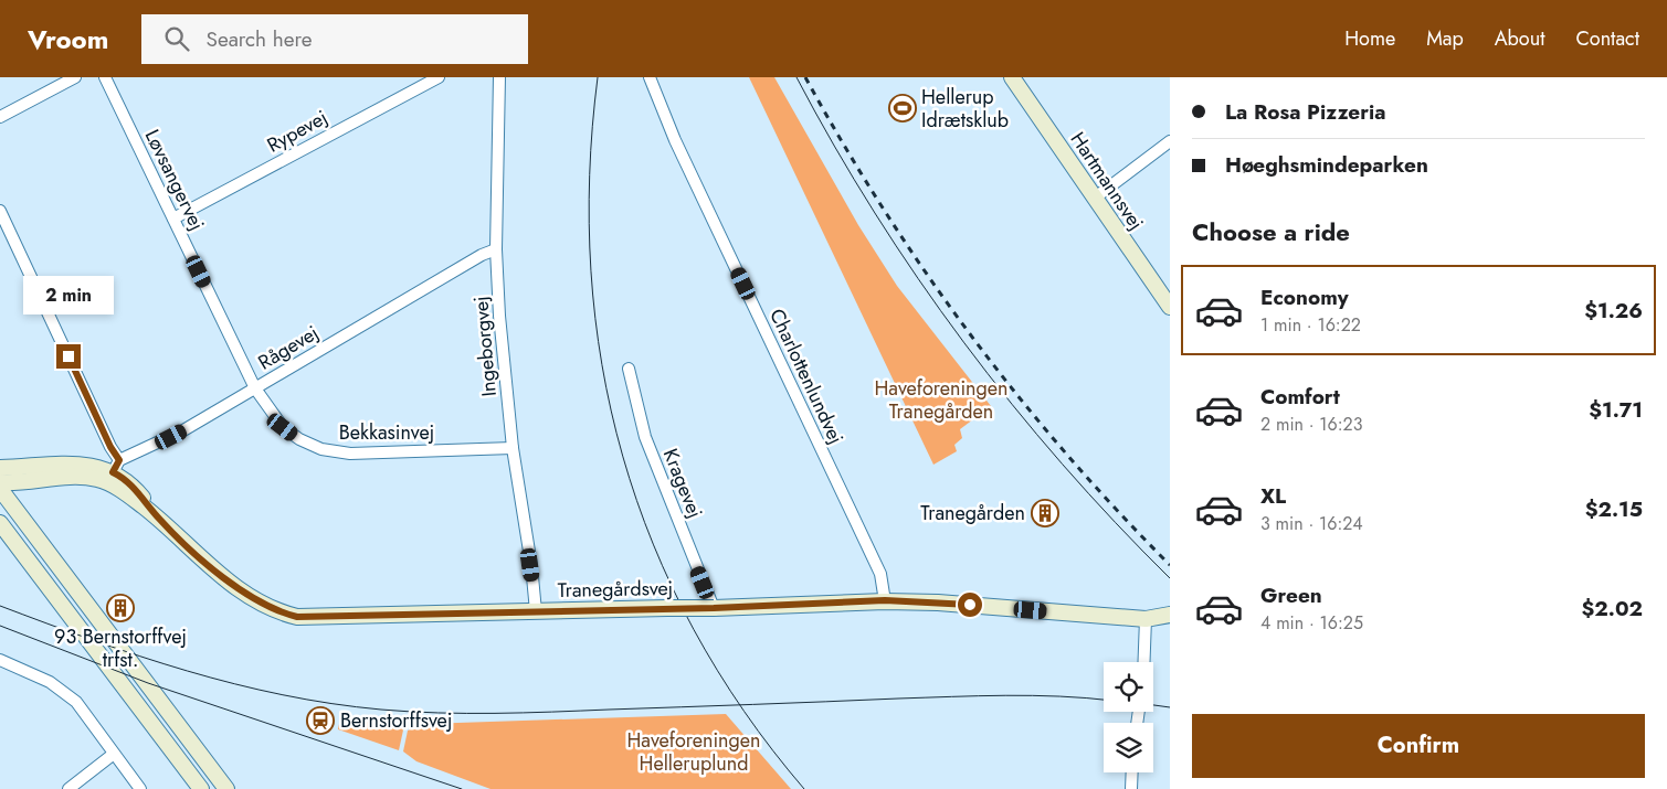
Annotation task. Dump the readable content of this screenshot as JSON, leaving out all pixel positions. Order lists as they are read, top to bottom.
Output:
{
  "streets": {
    "street": [
      "Rypevej",
      "Løvsangervej",
      "Hartmannsvej",
      "Ingeborgvej",
      "Rågevej",
      "Charlottenlundvej",
      "Bekkasinvej",
      "Kragevej",
      "Tranegårdsvej"
    ]
  },
  "crossings": [
    ["Rypevej", "Løvsangervej"],
    ["Løvsangervej", "Rågevej"],
    ["Løvsangervej", "Bekkasinvej"],
    ["Ingeborgvej", "Rågevej"],
    ["Ingeborgvej", "Bekkasinvej"],
    ["Ingeborgvej", "Tranegårdsvej"],
    ["Rågevej", "Bekkasinvej"],
    ["Rågevej", "Tranegårdsvej"],
    ["Charlottenlundvej", "Tranegårdsvej"],
    ["Kragevej", "Tranegårdsvej"]
  ],
  "parks": ["Haveforeningen Tranegården", "Haveforeningen Helleruplund"],
  "places": {
    "sports": ["Hellerup Idrætsklub"],
    "building": ["Tranegården", "93 Bernstorffvej trfst."],
    "station": ["Bernstorffsvej"]
  },
  "page": {
    "header": "Vroom",
    "search": "Search here",
    "nav": [
      "Home",
      "Map",
      "About",
      "Contact"
    ],
    "banner": ["La Rosa Pizzeria", "Høeghsmindeparken"],
    "heading": "Choose a ride",
    "list": [
      {
        "name": "Economy",
        "note": "1 min · 16:22",
        "value": "$1.26"
      },
      {
        "name": "Comfort",
        "note": "2 min · 16:23",
        "value": "$1.71"
      },
      {
        "name": "XL",
        "note": "3 min · 16:24",
        "value": "$2.15"
      },
      {
        "name": "Green",
        "note": "4 min · 16:25",
        "value": "$2.02"
      }
    ],
    "bubble": "2 min",
    "buttons": "Confirm"
  }
}
